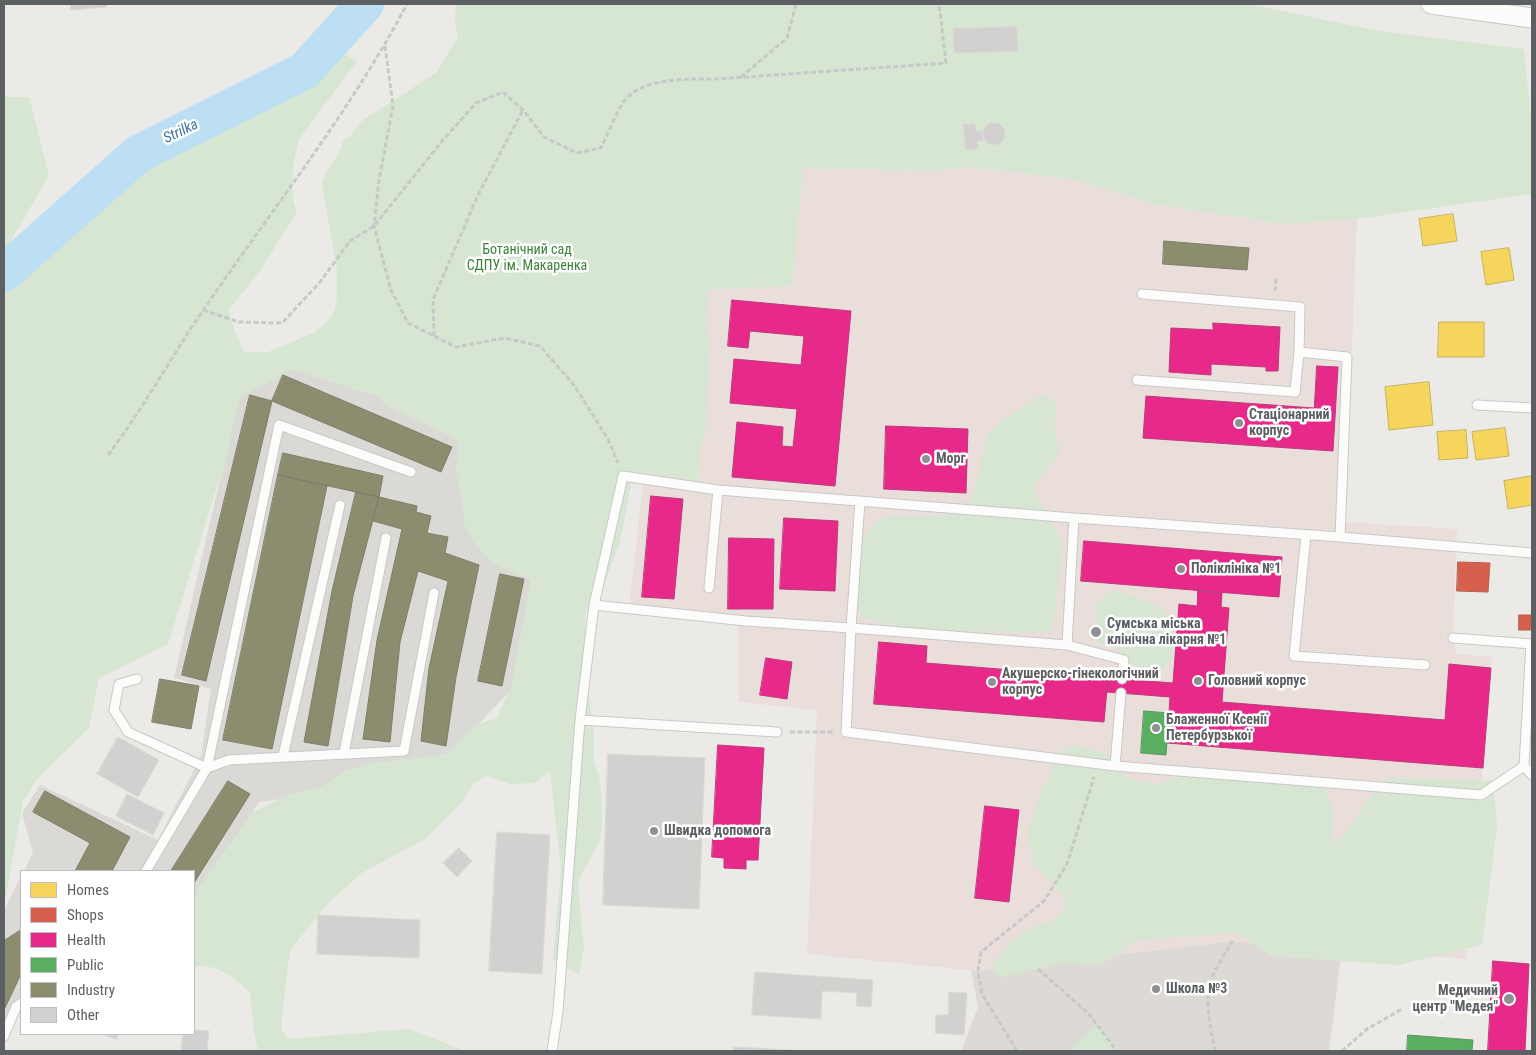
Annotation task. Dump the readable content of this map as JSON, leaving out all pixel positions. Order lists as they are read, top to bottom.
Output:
{
  "water": ["Strilka"],
  "parks": ["Ботанічний сад СДПУ ім. Макаренка"],
  "places": [
    "Стаціонарний корпус",
    "Морг",
    "Поліклініка №1",
    "Сумська міська клінічна лікарня №1",
    "Головний корпус",
    "Акушерско-гінекологічний корпус",
    "Блаженної Ксенії Петербурзької",
    "Швидка допомога",
    "Школа №3",
    "Медичний центр \"Медея\""
  ],
  "legend": [
    "Homes",
    "Shops",
    "Health",
    "Public",
    "Industry",
    "Other"
  ]
}
